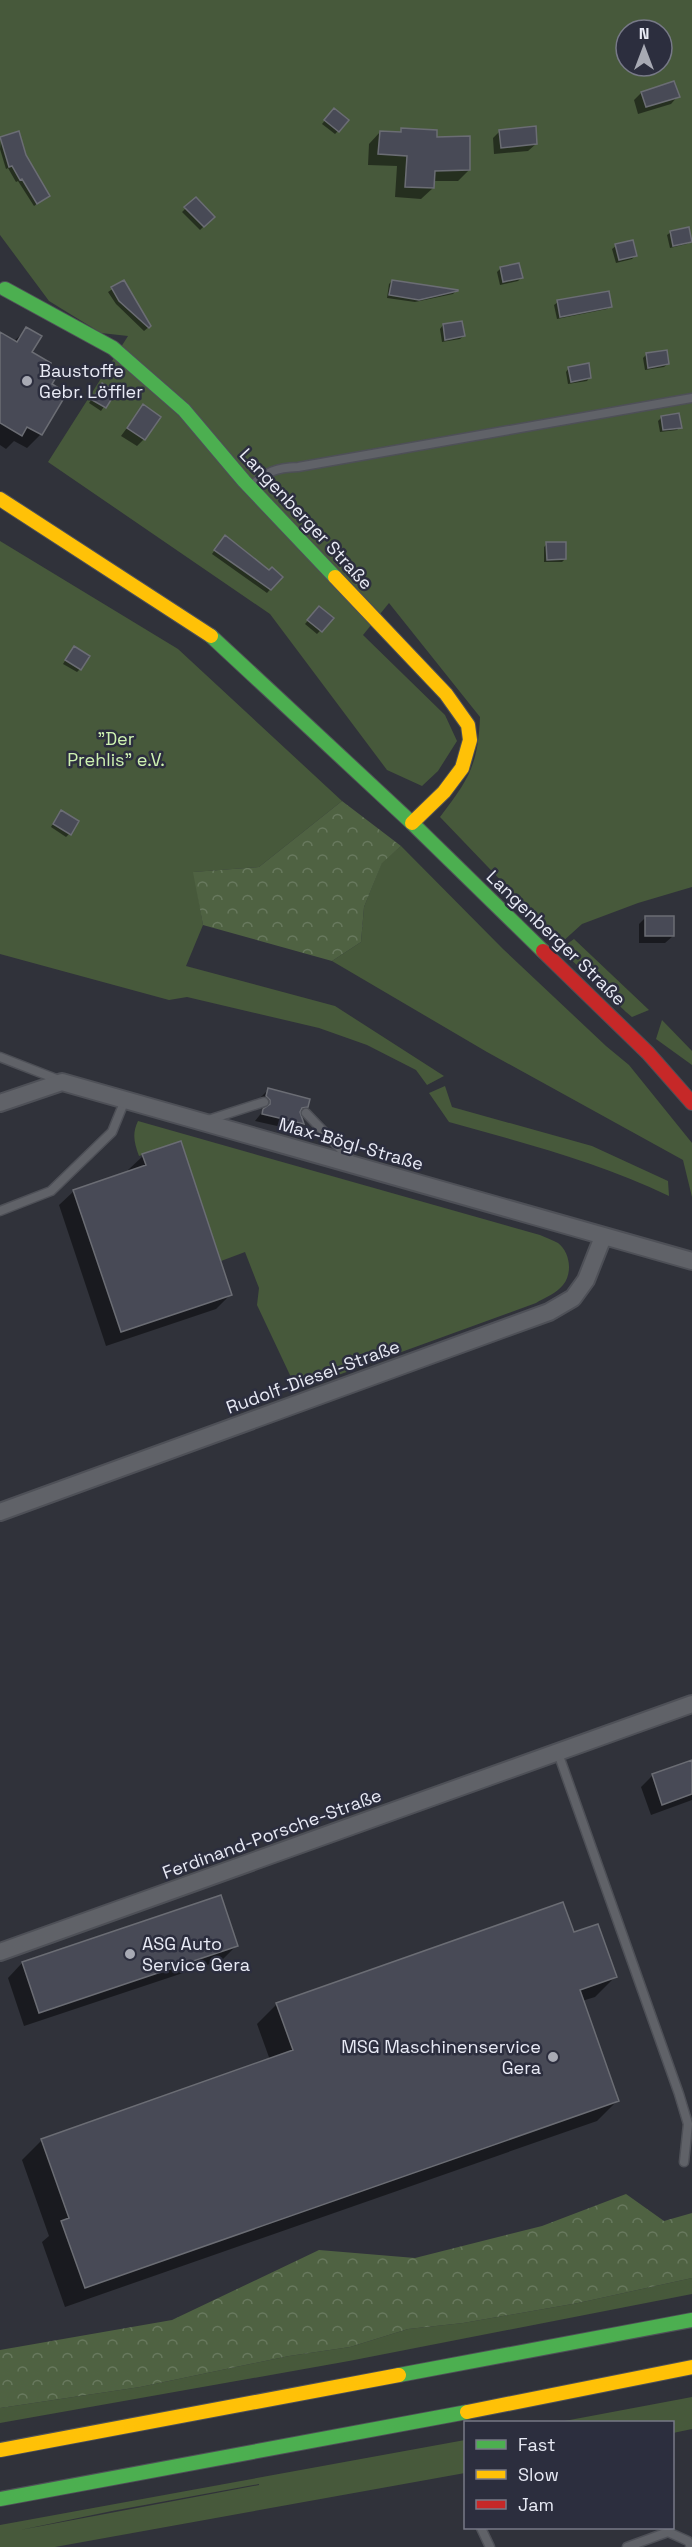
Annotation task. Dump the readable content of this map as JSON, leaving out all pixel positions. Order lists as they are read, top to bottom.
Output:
{
  "streets": {
    "main road": ["Langenberger Straße"],
    "street": ["Max-Bögl-Straße", "Rudolf-Diesel-Straße", "Ferdinand-Porsche-Straße"]
  },
  "crossings": [
    ["Max-Bögl-Straße", "Rudolf-Diesel-Straße"]
  ],
  "parks": ["\"Der Prehlis\" e.V."],
  "places": ["Baustoffe Gebr. Löffler", "ASG Auto Service Gera", "MSG Maschinenservice Gera"],
  "legend": ["Fast", "Slow", "Jam"],
  "north": "top"
}
